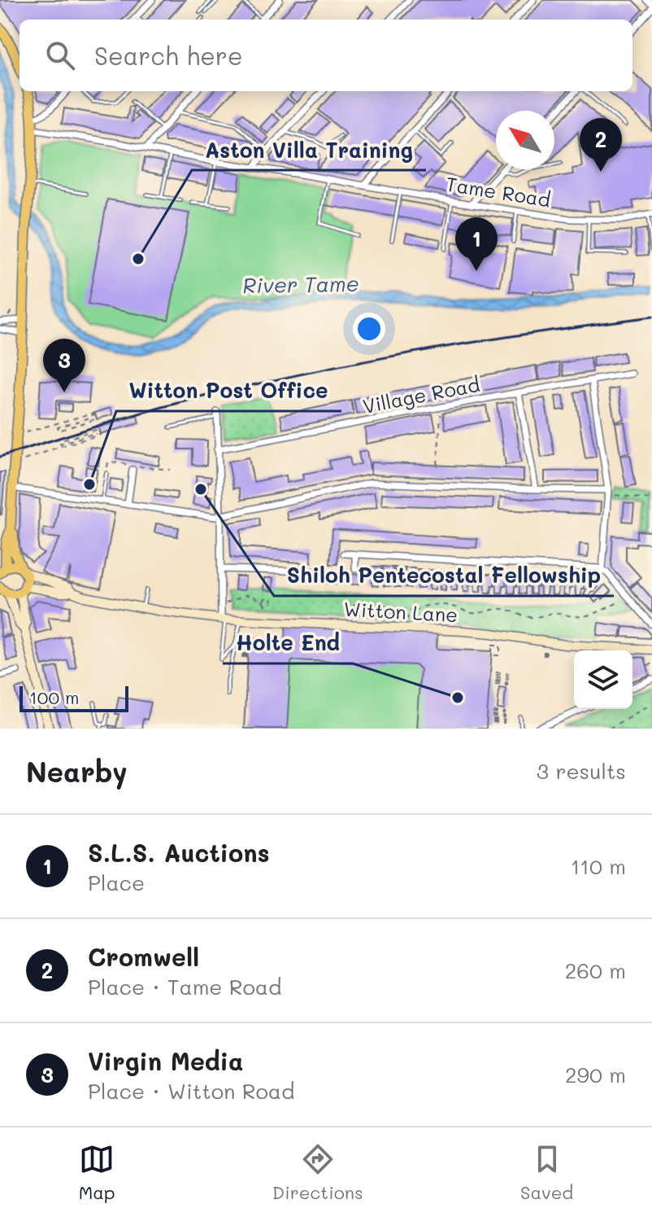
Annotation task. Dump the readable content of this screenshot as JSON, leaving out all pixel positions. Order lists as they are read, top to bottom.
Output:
{
  "streets": {
    "main road": ["Witton Lane"],
    "street": ["Tame Road", "Village Road"]
  },
  "water": ["River Tame"],
  "places": [
    "Aston Villa Training",
    "Witton Post Office",
    "Shiloh Pentecostal Fellowship",
    "Holte End"
  ],
  "scale_bar": "100 m",
  "north": "top left",
  "page": {
    "search": "Search here",
    "pins": ["2", "1", "3"],
    "scale": "100 m",
    "heading": ["Nearby", "3 results"],
    "list": [
      {
        "mark": "1",
        "name": "S.L.S. Auctions",
        "note": "Place",
        "value": "110 m"
      },
      {
        "mark": "2",
        "name": "Cromwell",
        "note": "Place · Tame Road",
        "value": "260 m"
      },
      {
        "mark": "3",
        "name": "Virgin Media",
        "note": "Place · Witton Road",
        "value": "290 m"
      }
    ],
    "nav": ["Map", "Directions", "Saved"]
  }
}
